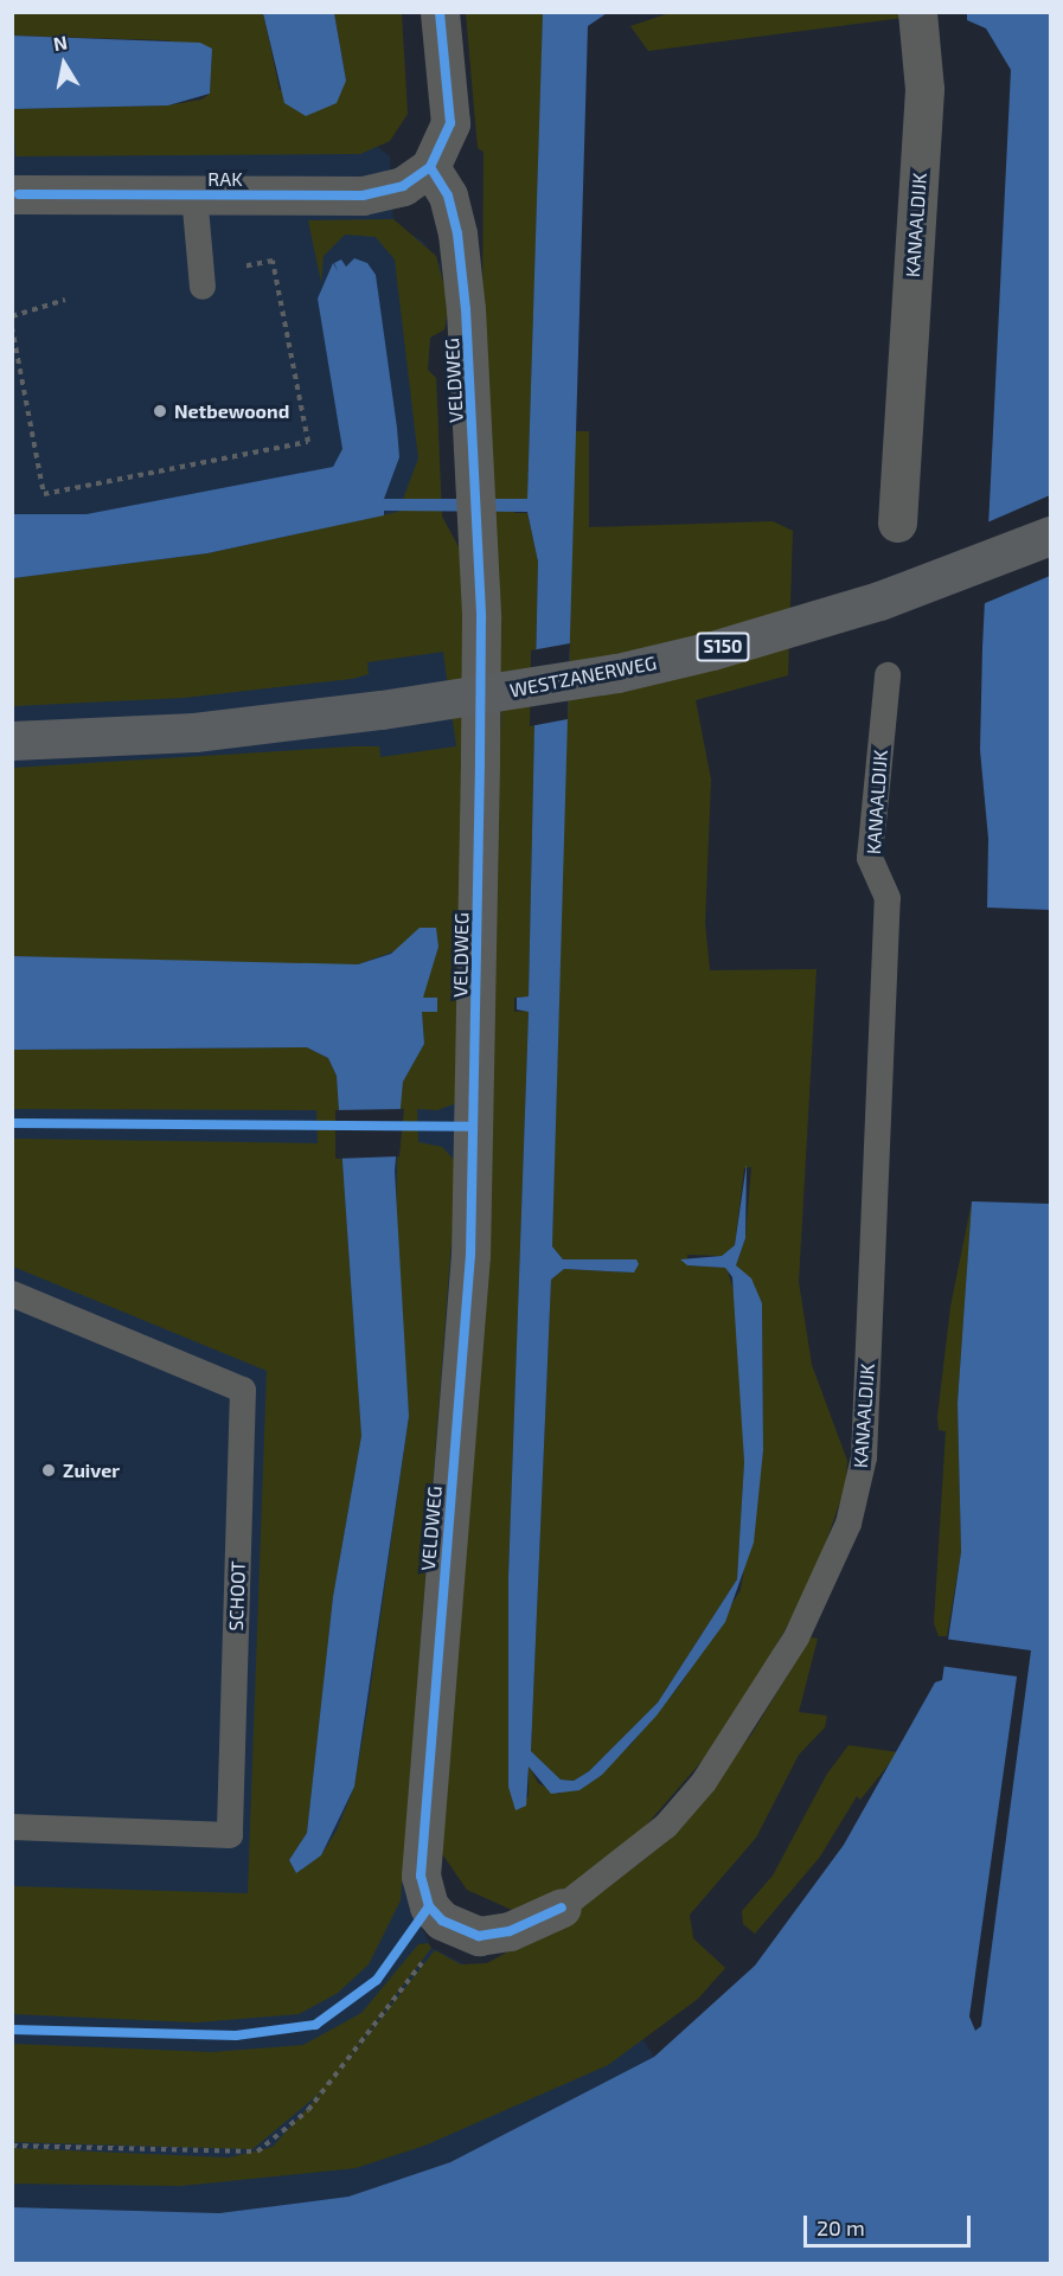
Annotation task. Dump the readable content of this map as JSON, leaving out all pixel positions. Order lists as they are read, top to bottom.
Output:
{
  "streets": {
    "main road": ["S150", "WESTZANERWEG"],
    "street": ["RAK", "KANAALDIJK", "VELDWEG"],
    "lane": ["SCHOOT"]
  },
  "crossings": [
    ["RAK", "VELDWEG"],
    ["KANAALDIJK", "VELDWEG"]
  ],
  "places": ["Netbewoond", "Zuiver"],
  "scale_bar": "20 m",
  "north": "top"
}
